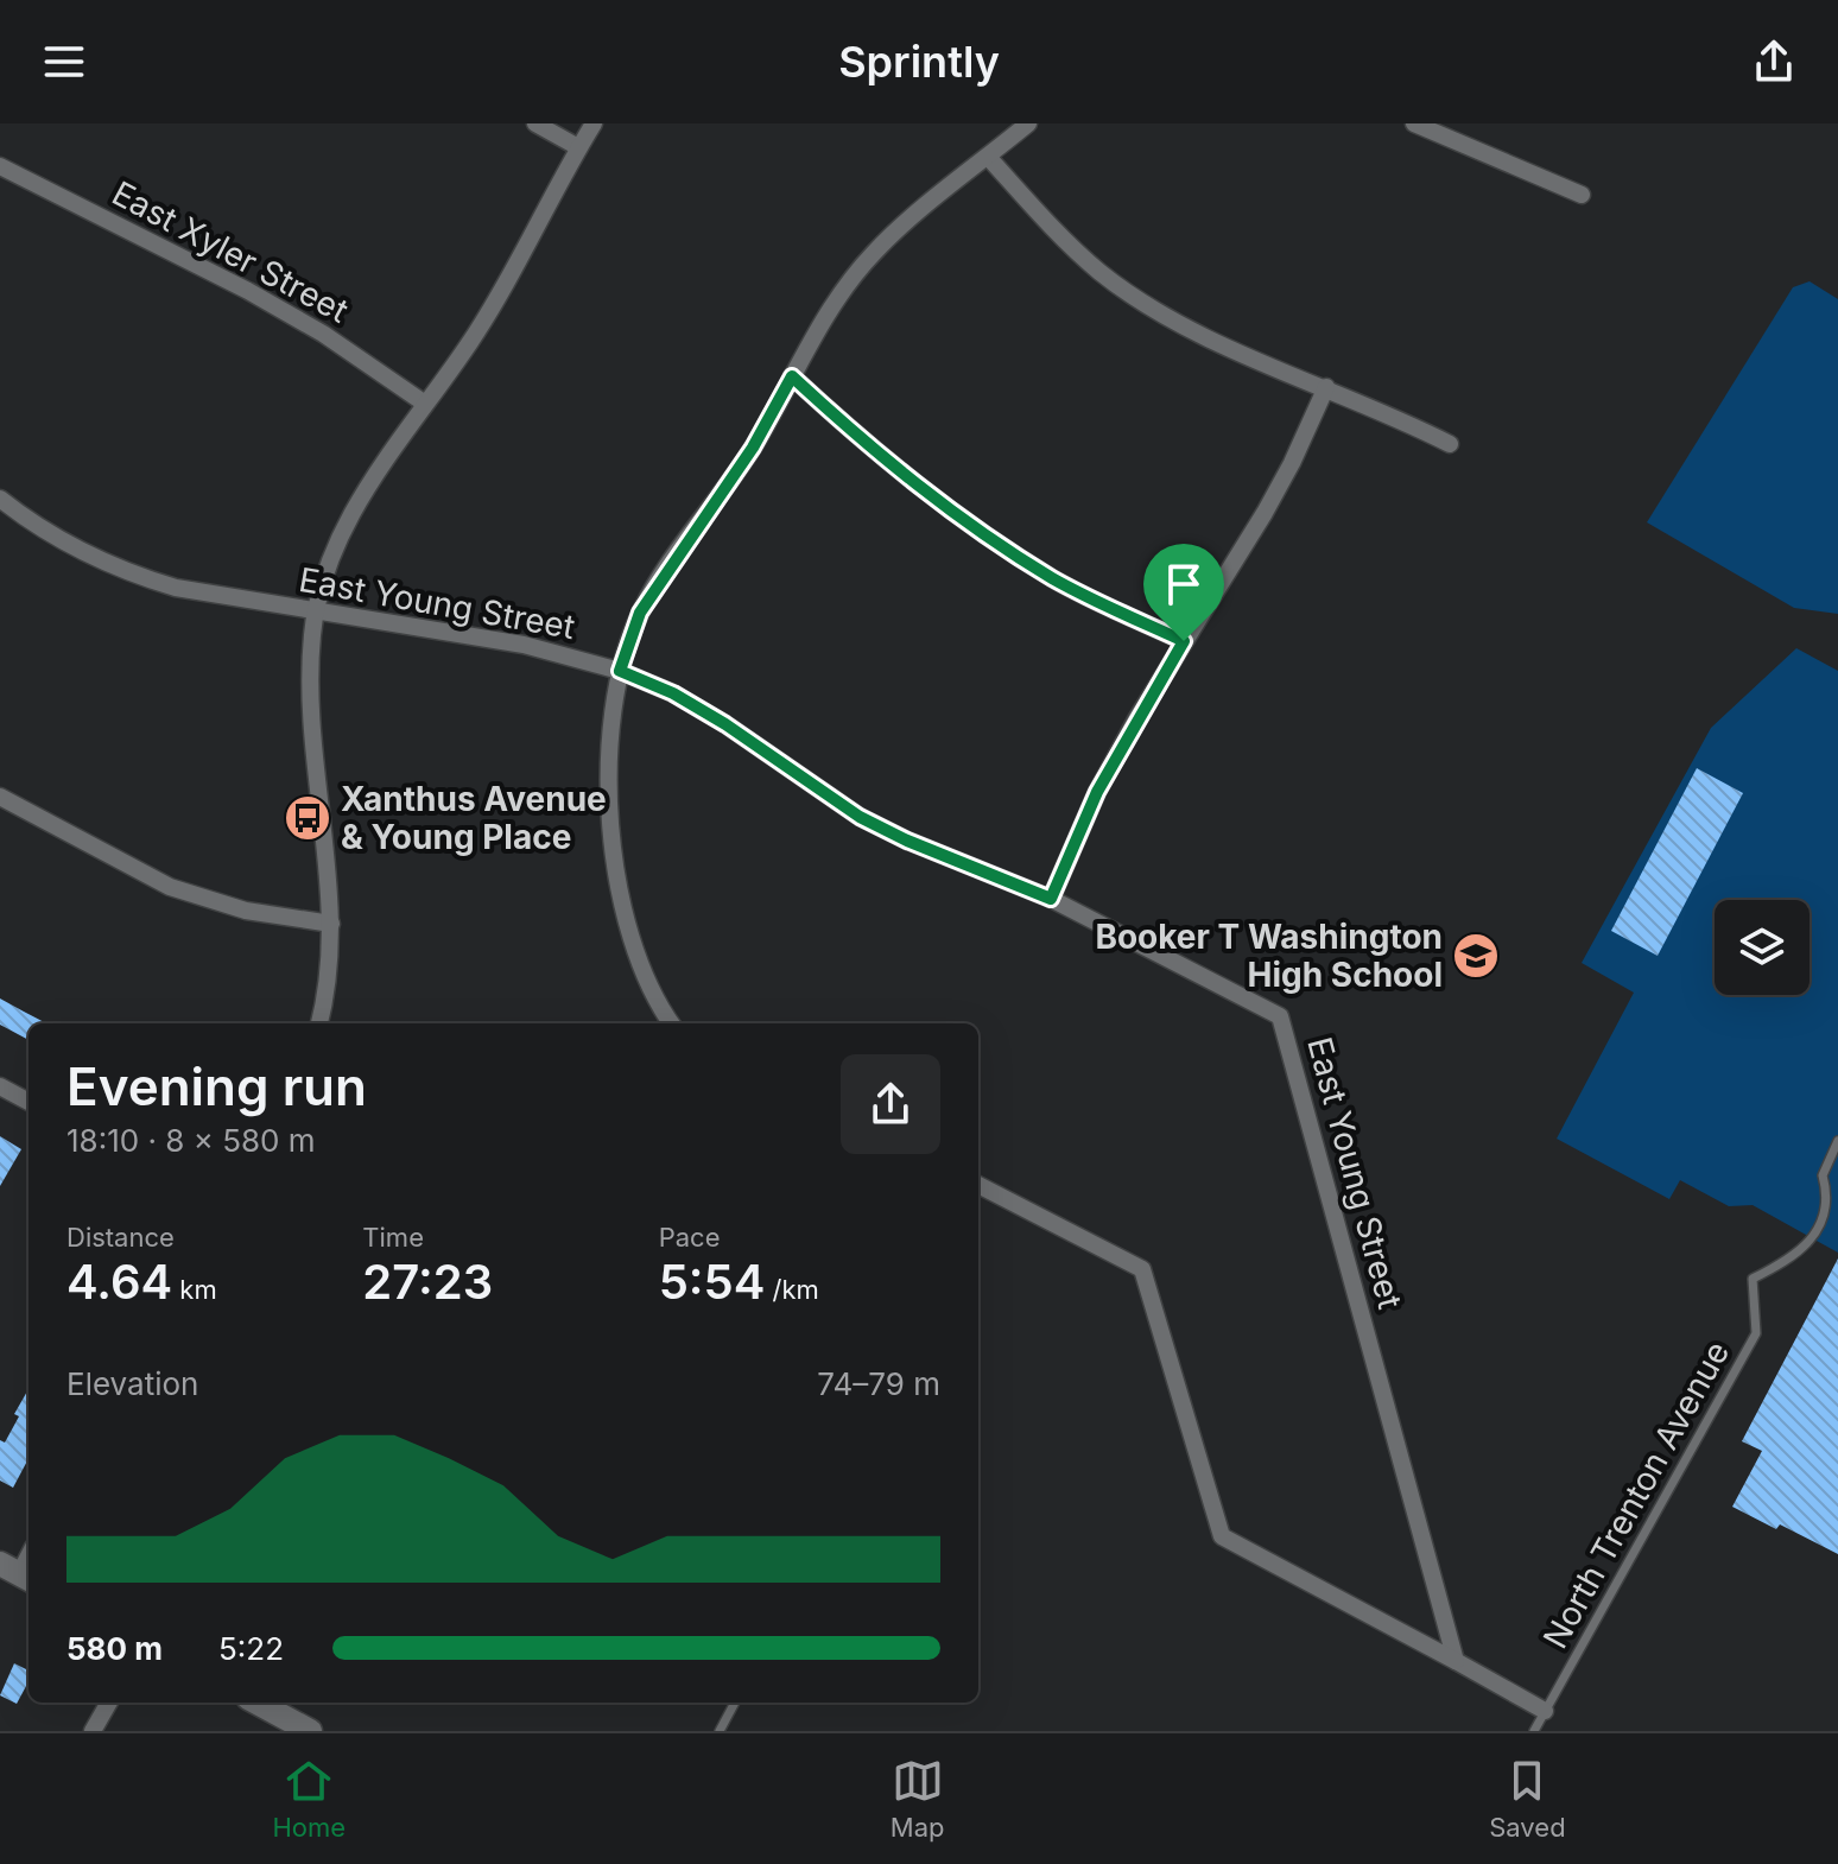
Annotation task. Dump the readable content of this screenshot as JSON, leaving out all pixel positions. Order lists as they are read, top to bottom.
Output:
{
  "streets": {
    "street": ["East Xyler Street", "East Young Street"],
    "lane": ["North Trenton Avenue"]
  },
  "places": {
    "bus stop": ["Xanthus Avenue & Young Place"],
    "school or university": ["Booker T Washington High School"]
  },
  "page": {
    "header": "Sprintly",
    "heading": ["Evening run", "18:10 · 8 × 580 m"],
    "stats": [
      ["Distance", "4.64 km"],
      ["Time", "27:23"],
      ["Pace", "5:54 /km"]
    ],
    "chart": ["Elevation", "74–79 m"],
    "list": [
      {
        "name": "580 m",
        "note": "5:22"
      }
    ],
    "tabs": ["Home", "Map", "Saved"]
  }
}
